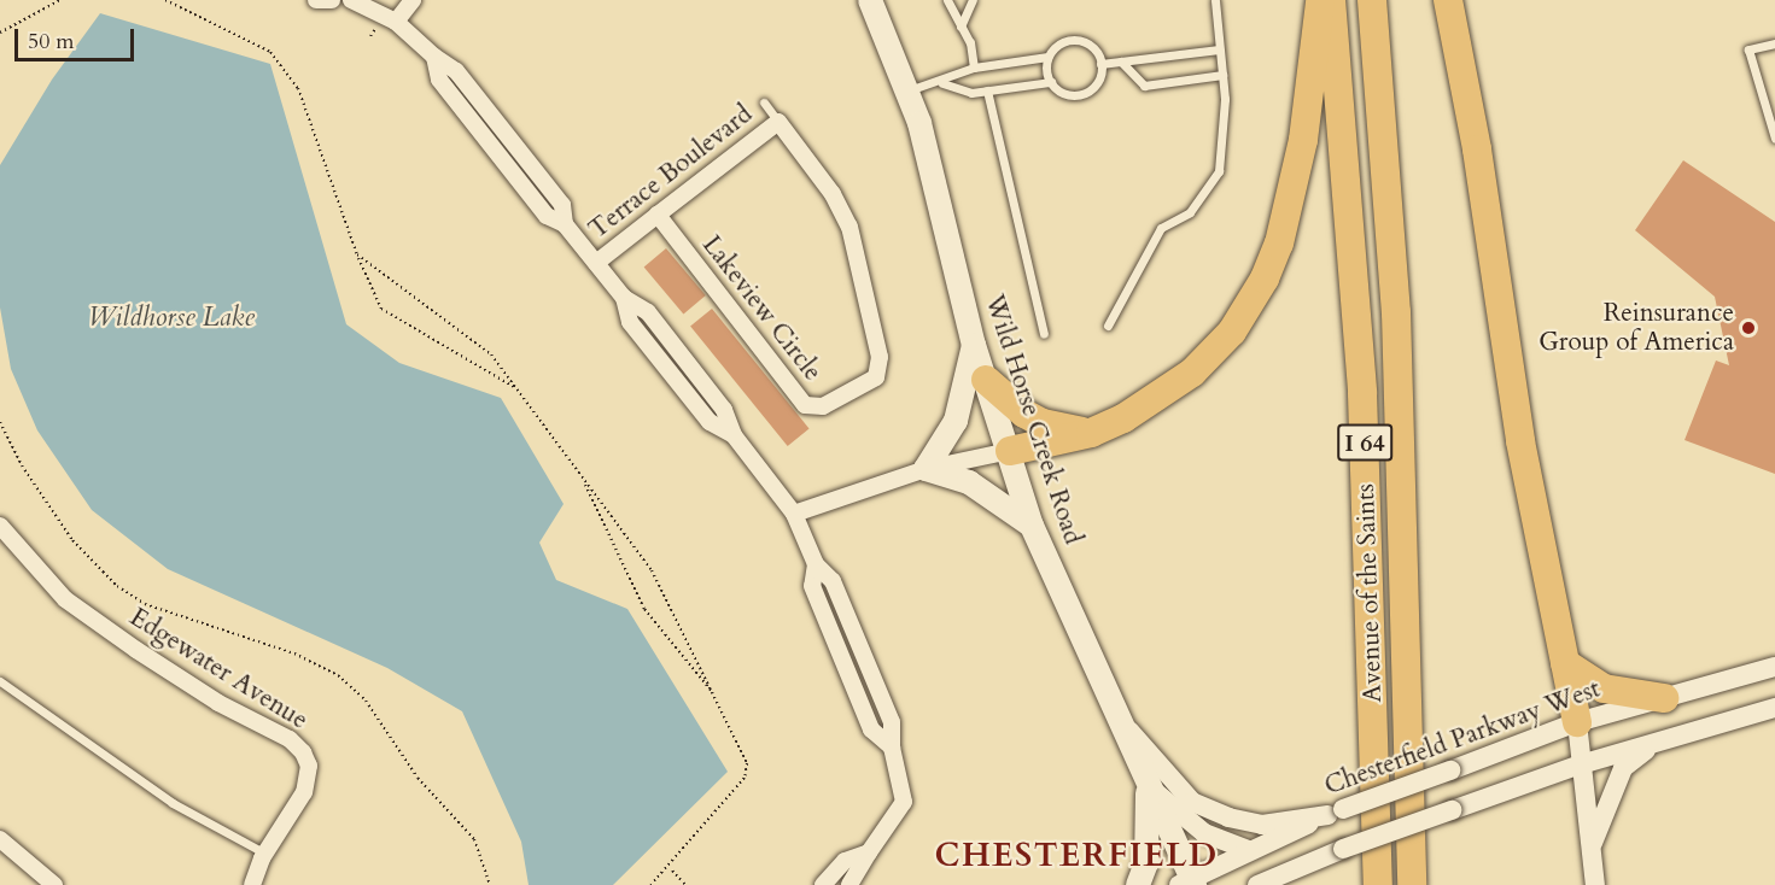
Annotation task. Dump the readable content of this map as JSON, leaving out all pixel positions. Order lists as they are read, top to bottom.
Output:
{
  "streets": {
    "highway": ["I 64", "Avenue of the Saints"],
    "main road": ["Wild Horse Creek Road"],
    "street": [
      "Terrace Boulevard",
      "Lakeview Circle",
      "Edgewater Avenue",
      "Chesterfield Parkway West"
    ]
  },
  "crossings": [
    ["Terrace Boulevard", "Lakeview Circle"],
    ["Wild Horse Creek Road", "Chesterfield Parkway West"]
  ],
  "districts": ["CHESTERFIELD"],
  "water": ["Wildhorse Lake"],
  "places": ["Reinsurance Group of America"],
  "scale_bar": "50 m"
}
